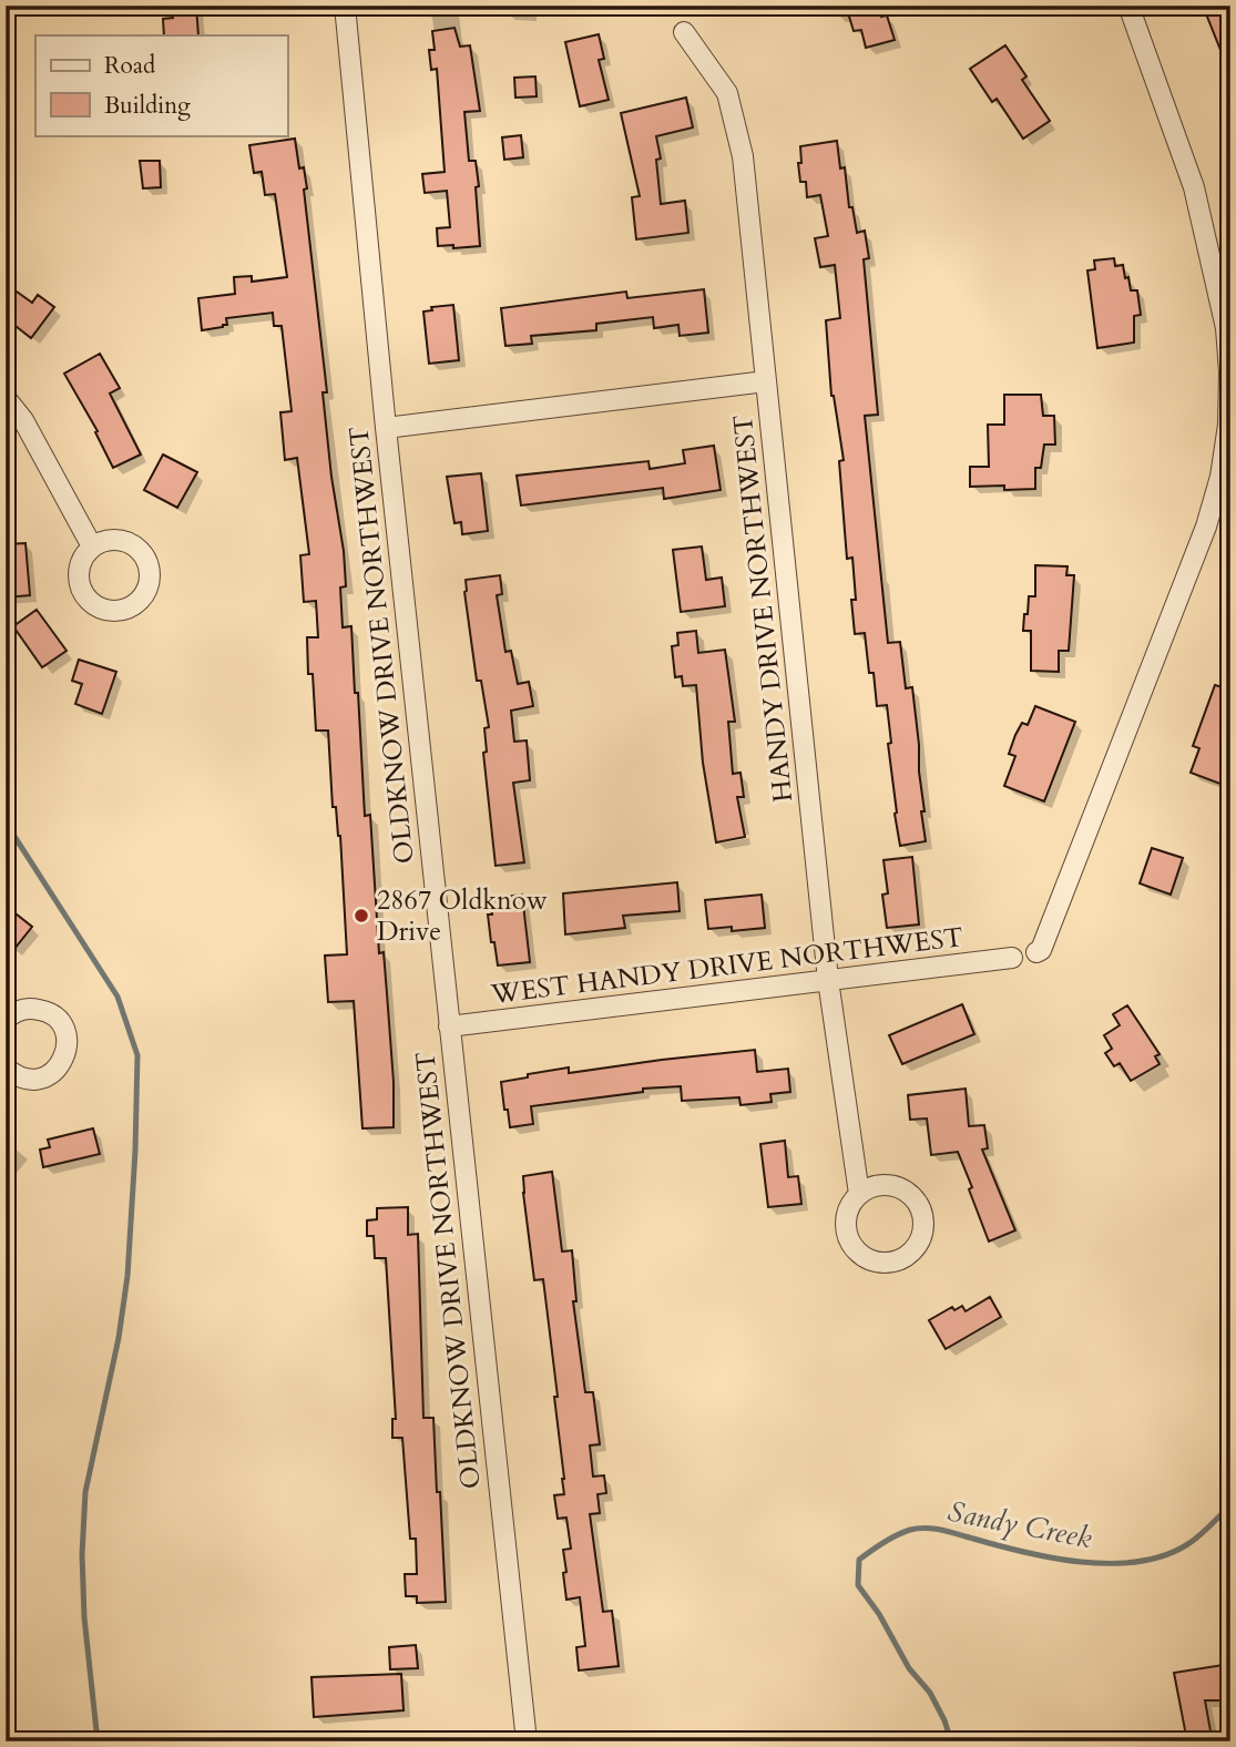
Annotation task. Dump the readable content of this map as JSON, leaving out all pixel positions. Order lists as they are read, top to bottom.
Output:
{
  "streets": {
    "street": ["HANDY DRIVE NORTHWEST", "OLDKNOW DRIVE NORTHWEST", "WEST HANDY DRIVE NORTHWEST"]
  },
  "crossings": [
    ["HANDY DRIVE NORTHWEST", "WEST HANDY DRIVE NORTHWEST"],
    ["OLDKNOW DRIVE NORTHWEST", "WEST HANDY DRIVE NORTHWEST"]
  ],
  "water": ["Sandy Creek"],
  "places": ["2867 Oldknow Drive"],
  "legend": ["Road", "Building"]
}
